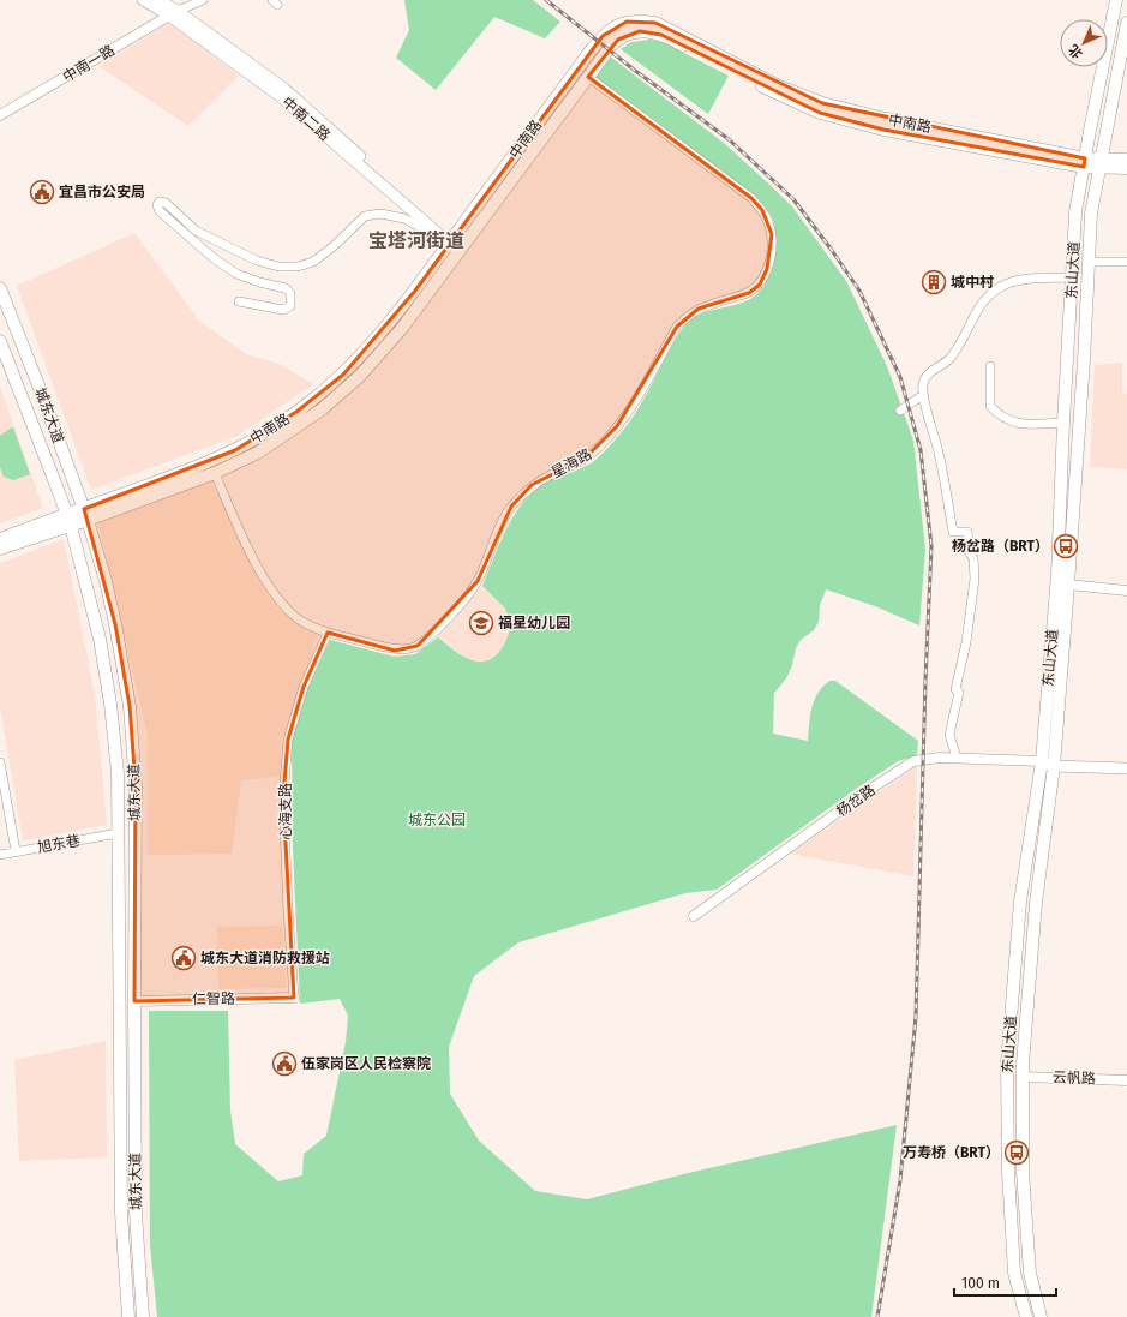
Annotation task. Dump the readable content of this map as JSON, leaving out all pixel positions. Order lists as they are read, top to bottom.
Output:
{
  "streets": {
    "main road": [
      "中南二路",
      "中南路",
      "东山大道",
      "城东大道",
      "杨岔路"
    ],
    "street": [
      "中南一路",
      "星海路",
      "心海支路",
      "旭东巷",
      "仁智路",
      "云帆路"
    ]
  },
  "crossings": [
    ["中南一路", "中南二路"],
    ["中南二路", "中南路"],
    ["中南路", "东山大道"],
    ["中南路", "城东大道"],
    ["中南路", "星海路"],
    ["东山大道", "杨岔路"],
    ["东山大道", "云帆路"],
    ["城东大道", "旭东巷"],
    ["城东大道", "仁智路"],
    ["星海路", "心海支路"],
    ["心海支路", "仁智路"]
  ],
  "districts": ["宝塔河街道"],
  "parks": ["城东公园"],
  "places": {
    "public building": ["宜昌市公安局", "城东大道消防救援站", "伍家岗区人民检察院"],
    "building": ["城中村"],
    "bus stop": ["杨岔路（BRT）", "万寿桥（BRT）"],
    "school or university": ["福星幼儿园"]
  },
  "scale_bar": "100 m",
  "north": "bottom left"
}
